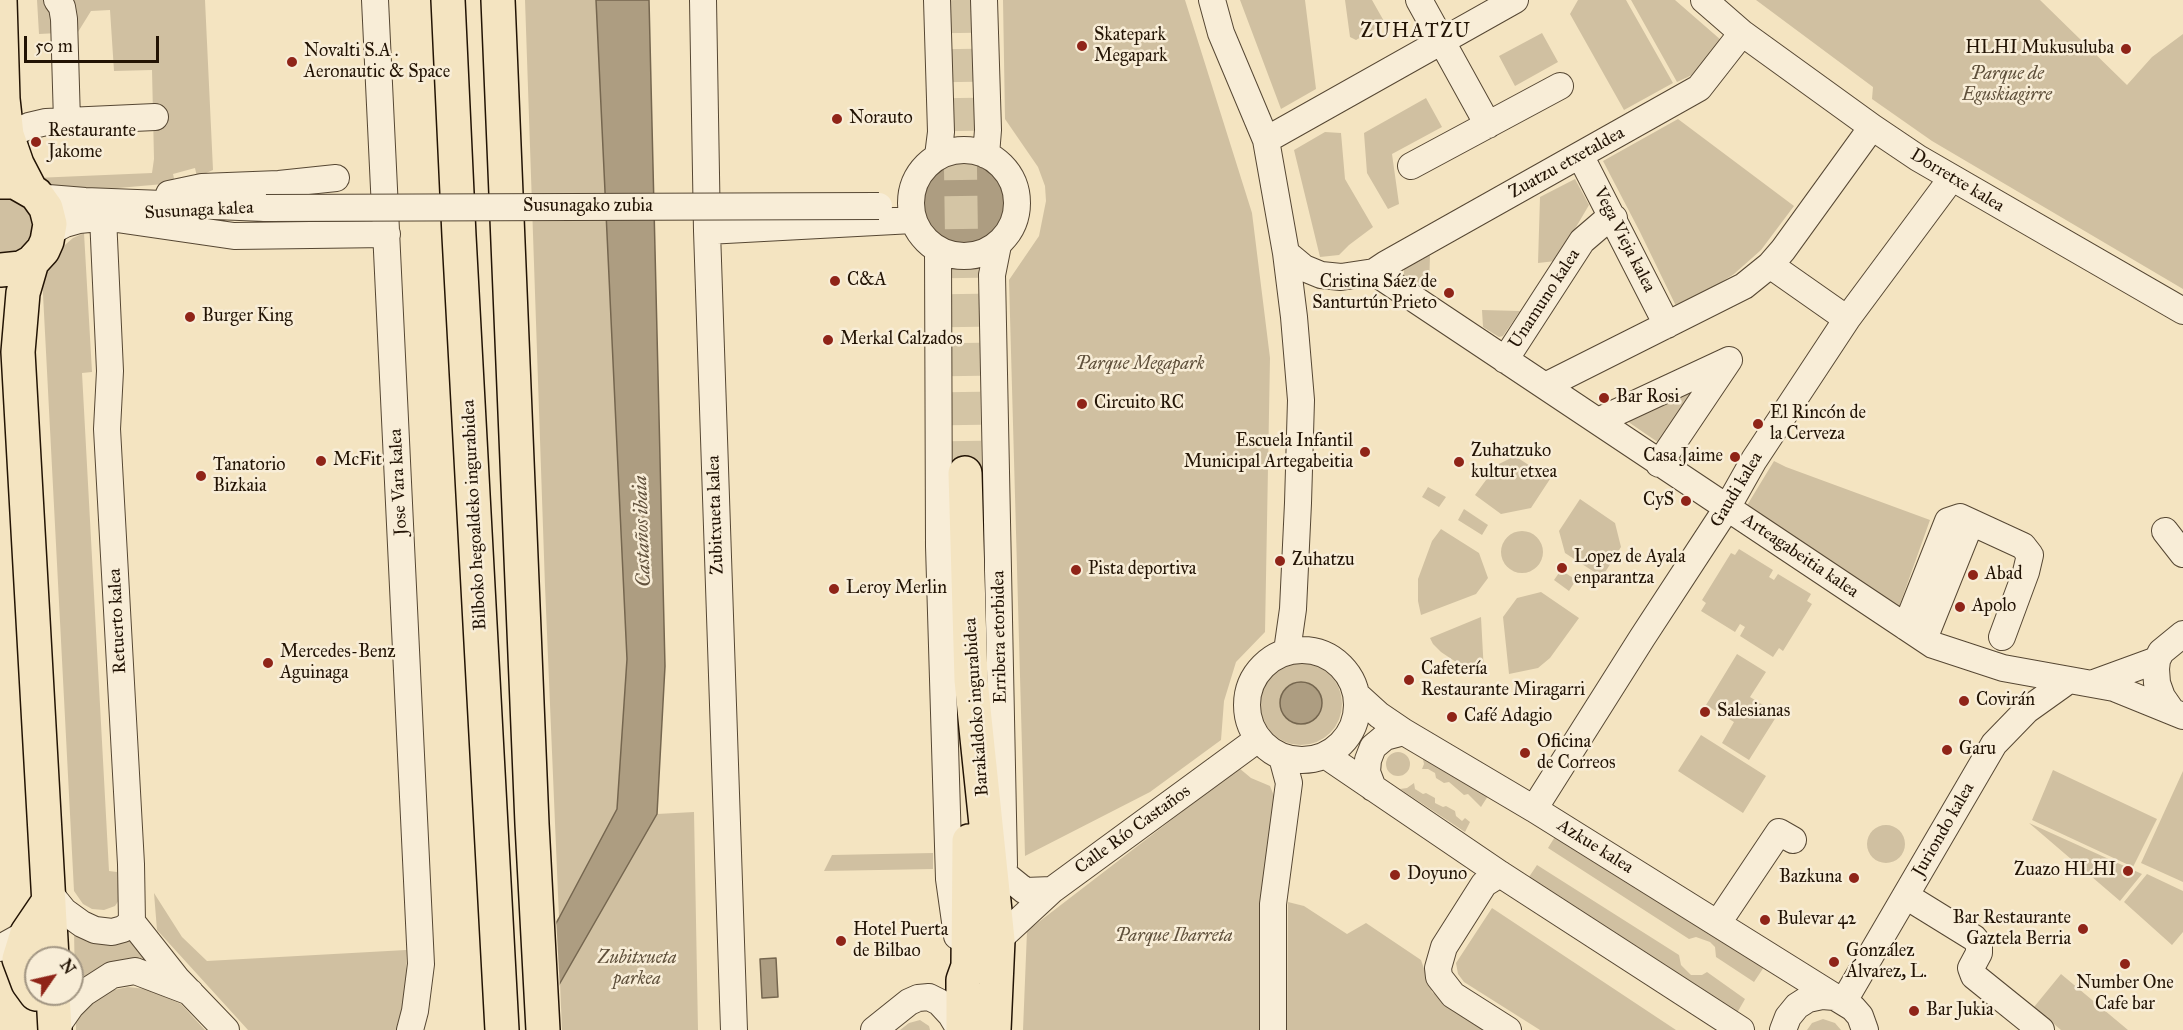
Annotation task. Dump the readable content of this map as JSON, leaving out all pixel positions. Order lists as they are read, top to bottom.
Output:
{
  "streets": {
    "main road": ["Bilboko hegoaldeko ingurabidea", "Erribera etorbidea", "Barakaldoko ingurabidea"],
    "street": [
      "Zuatzu etxetaldea",
      "Dorretxe kalea",
      "Susunagako zubia",
      "Susunaga kalea",
      "Vega Vieja kalea",
      "Unamuno kalea",
      "Jose Vara kalea",
      "Gaudi kalea",
      "Zubitxueta kalea",
      "Arteagabeitia kalea",
      "Retuerto kalea",
      "Calle Río Castaños",
      "Juriondo kalea",
      "Azkue kalea"
    ]
  },
  "crossings": [
    ["Zuatzu etxetaldea", "Dorretxe kalea"],
    ["Zuatzu etxetaldea", "Vega Vieja kalea"],
    ["Zuatzu etxetaldea", "Arteagabeitia kalea"],
    ["Dorretxe kalea", "Gaudi kalea"],
    ["Susunagako zubia", "Susunaga kalea"],
    ["Susunagako zubia", "Erribera etorbidea"],
    ["Susunaga kalea", "Jose Vara kalea"],
    ["Susunaga kalea", "Retuerto kalea"],
    ["Vega Vieja kalea", "Unamuno kalea"],
    ["Unamuno kalea", "Arteagabeitia kalea"],
    ["Gaudi kalea", "Arteagabeitia kalea"],
    ["Gaudi kalea", "Azkue kalea"],
    ["Arteagabeitia kalea", "Juriondo kalea"],
    ["Erribera etorbidea", "Barakaldoko ingurabidea"],
    ["Erribera etorbidea", "Calle Río Castaños"],
    ["Barakaldoko ingurabidea", "Calle Río Castaños"],
    ["Calle Río Castaños", "Azkue kalea"],
    ["Juriondo kalea", "Azkue kalea"]
  ],
  "districts": ["ZUHATZU"],
  "water": ["Castaños ibaia"],
  "parks": [
    "Parque de Eguskiagirre",
    "Parque Megapark",
    "Parque Ibarreta",
    "Zubitxueta parkea"
  ],
  "places": [
    "Skatepark Megapark",
    "HLHI Mukusuluba",
    "Novalti S.A . Aeronautic & Space",
    "Norauto",
    "Restaurante Jakome",
    "C&A",
    "Cristina Sáez de Santurtún Prieto",
    "Burger King",
    "Merkal Calzados",
    "Bar Rosi",
    "Circuito RC",
    "El Rincón de la Cerveza",
    "Escuela Infantil Municipal Artegabeitia",
    "Casa Jaime",
    "McFit",
    "Zuhatzuko kultur etxea",
    "Tanatorio Bizkaia",
    "CyS",
    "Zuhatzu",
    "Lopez de Ayala enparantza",
    "Pista deportiva",
    "Abad",
    "Leroy Merlin",
    "Apolo",
    "Mercedes-Benz Aguinaga",
    "Cafetería Restaurante Miragarri",
    "Covirán",
    "Salesianas",
    "Café Adagio",
    "Garu",
    "Oficina de Correos",
    "Zuazo HLHI",
    "Doyuno",
    "Bazkuna",
    "Bulevar 42",
    "Bar Restaurante Gaztela Berria",
    "Hotel Puerta de Bilbao",
    "González Álvarez, L.",
    "Number One Cafe bar",
    "Bar Jukia"
  ],
  "scale_bar": "50 m",
  "north": "top right"
}
